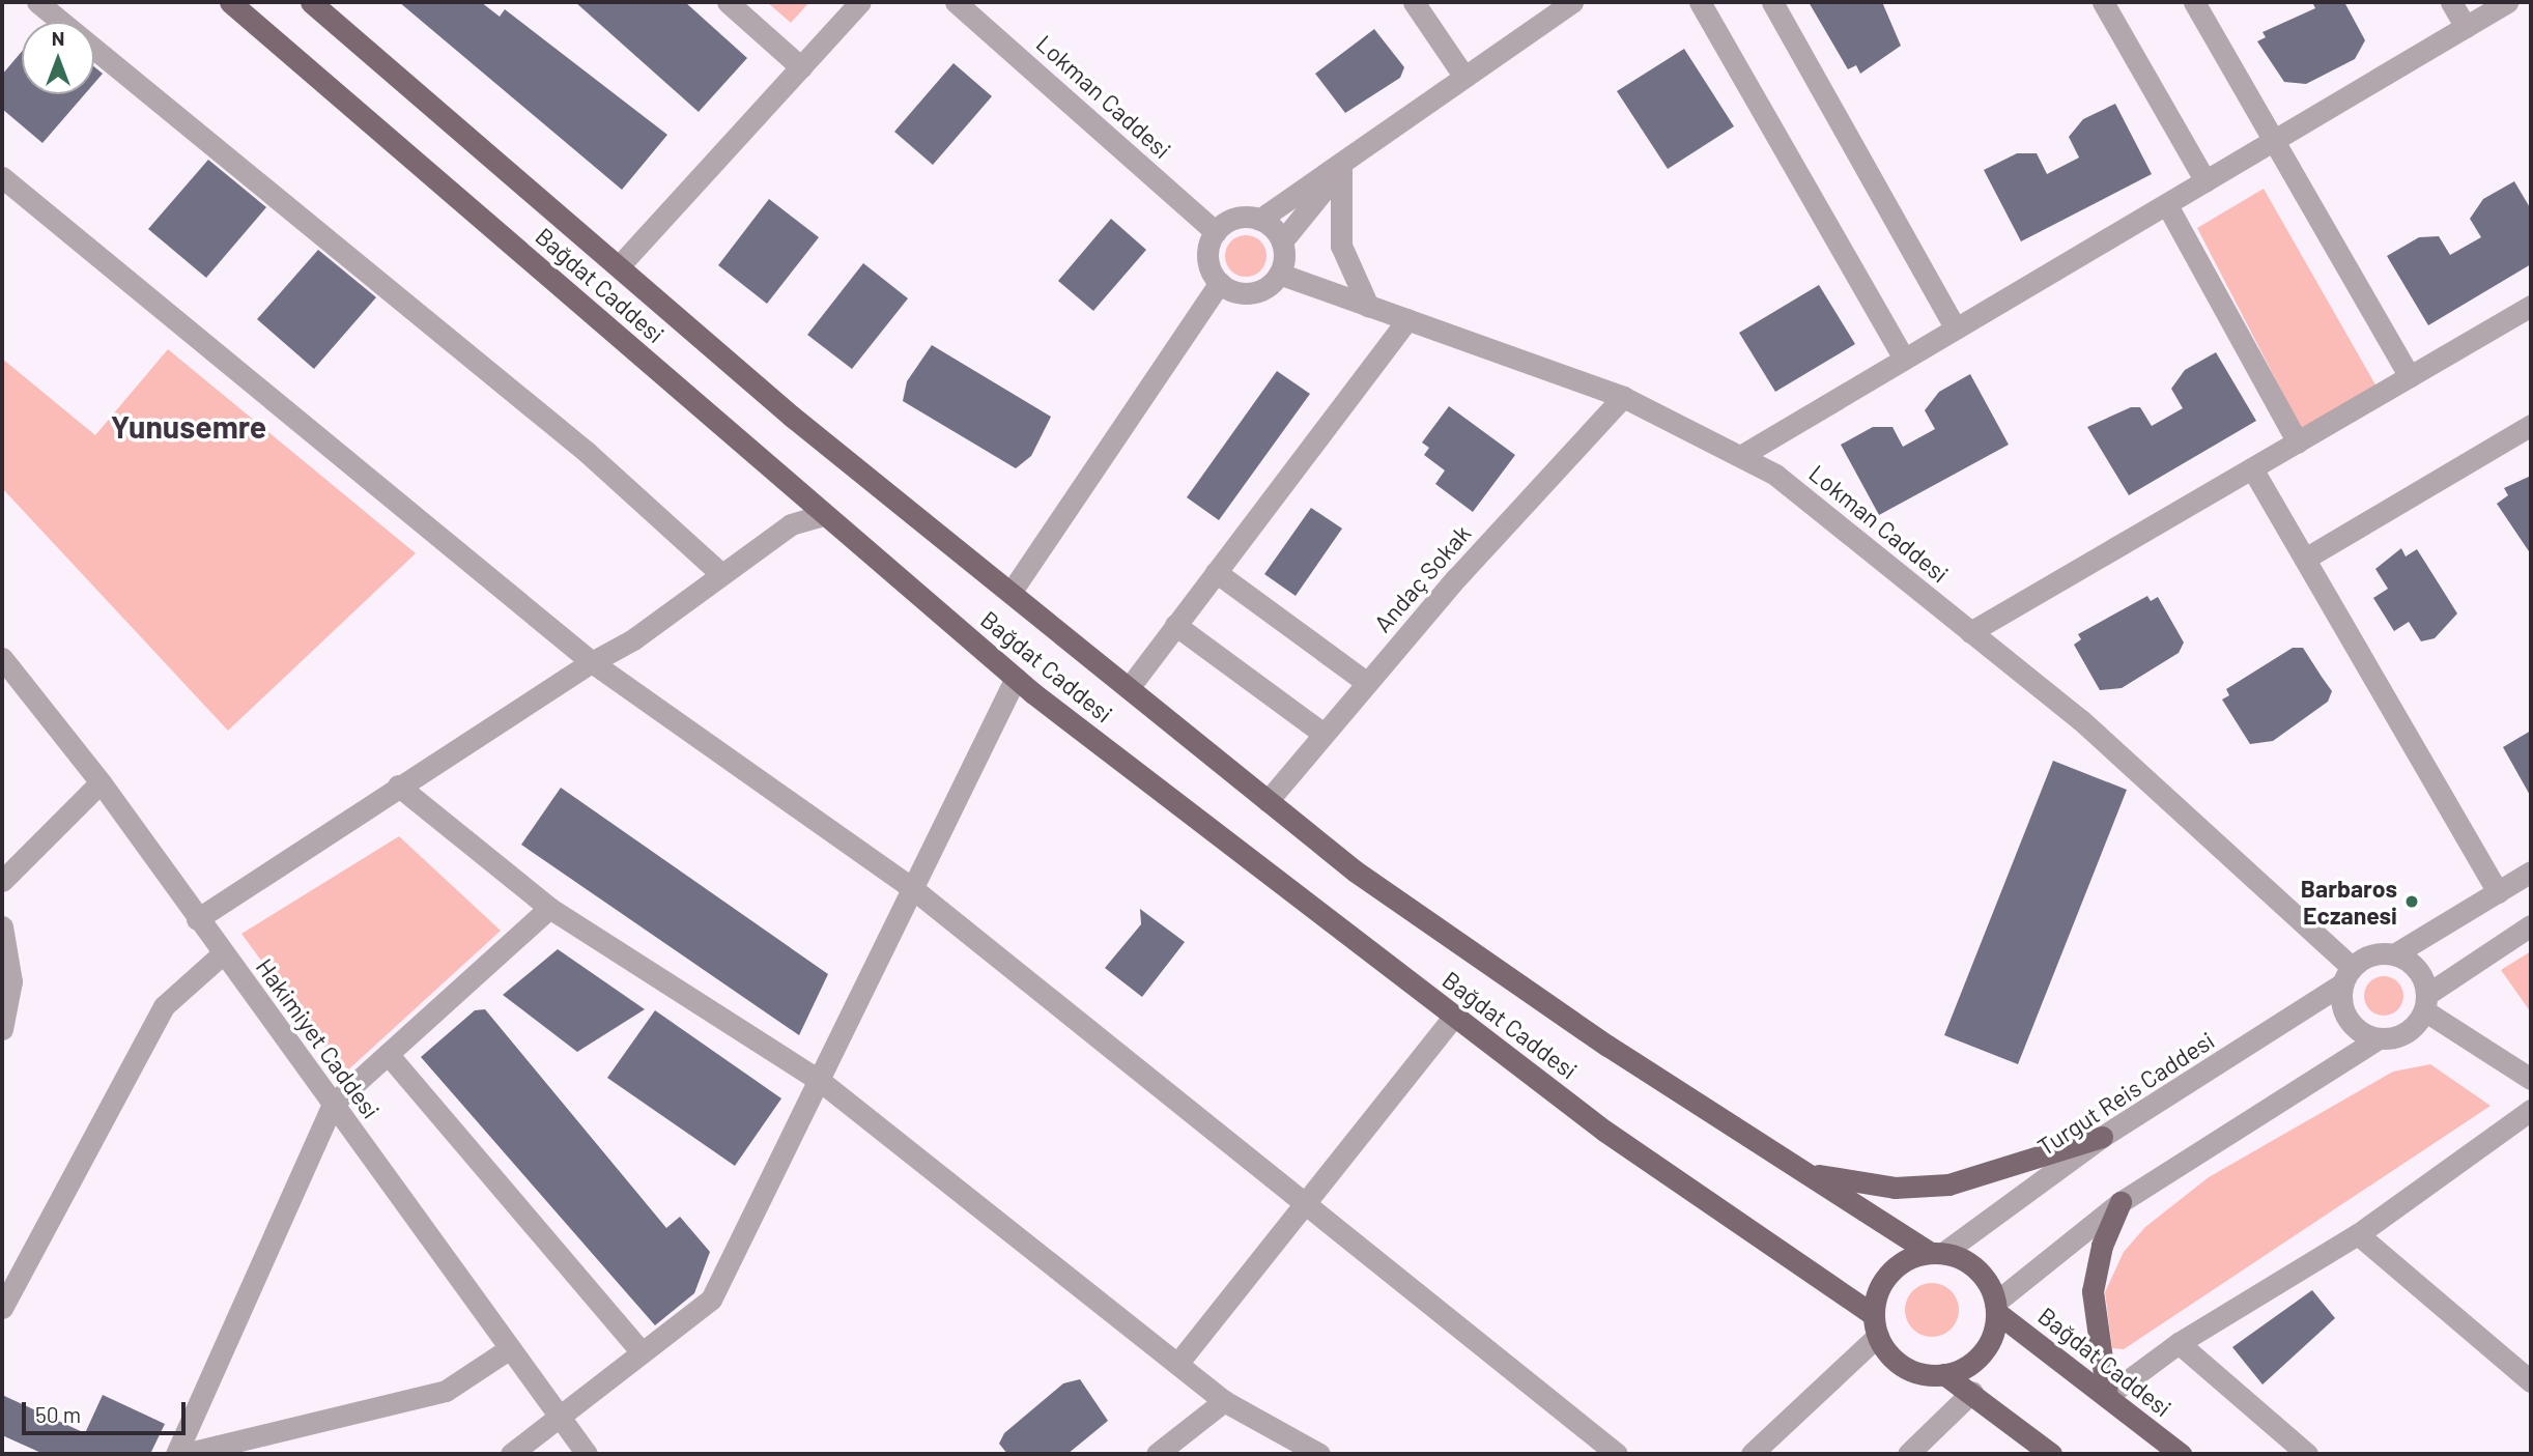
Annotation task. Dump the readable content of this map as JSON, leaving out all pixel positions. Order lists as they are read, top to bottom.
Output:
{
  "streets": {
    "main road": ["Bağdat Caddesi"],
    "street": [
      "Lokman Caddesi",
      "Andaç Sokak",
      "Hakimiyet Caddesi",
      "Turgut Reis Caddesi"
    ]
  },
  "crossings": [
    ["Lokman Caddesi", "Andaç Sokak"],
    ["Lokman Caddesi", "Turgut Reis Caddesi"],
    ["Bağdat Caddesi", "Andaç Sokak"],
    ["Bağdat Caddesi", "Turgut Reis Caddesi"]
  ],
  "districts": ["Yunusemre"],
  "places": ["Barbaros Eczanesi"],
  "scale_bar": "50 m",
  "north": "top"
}
